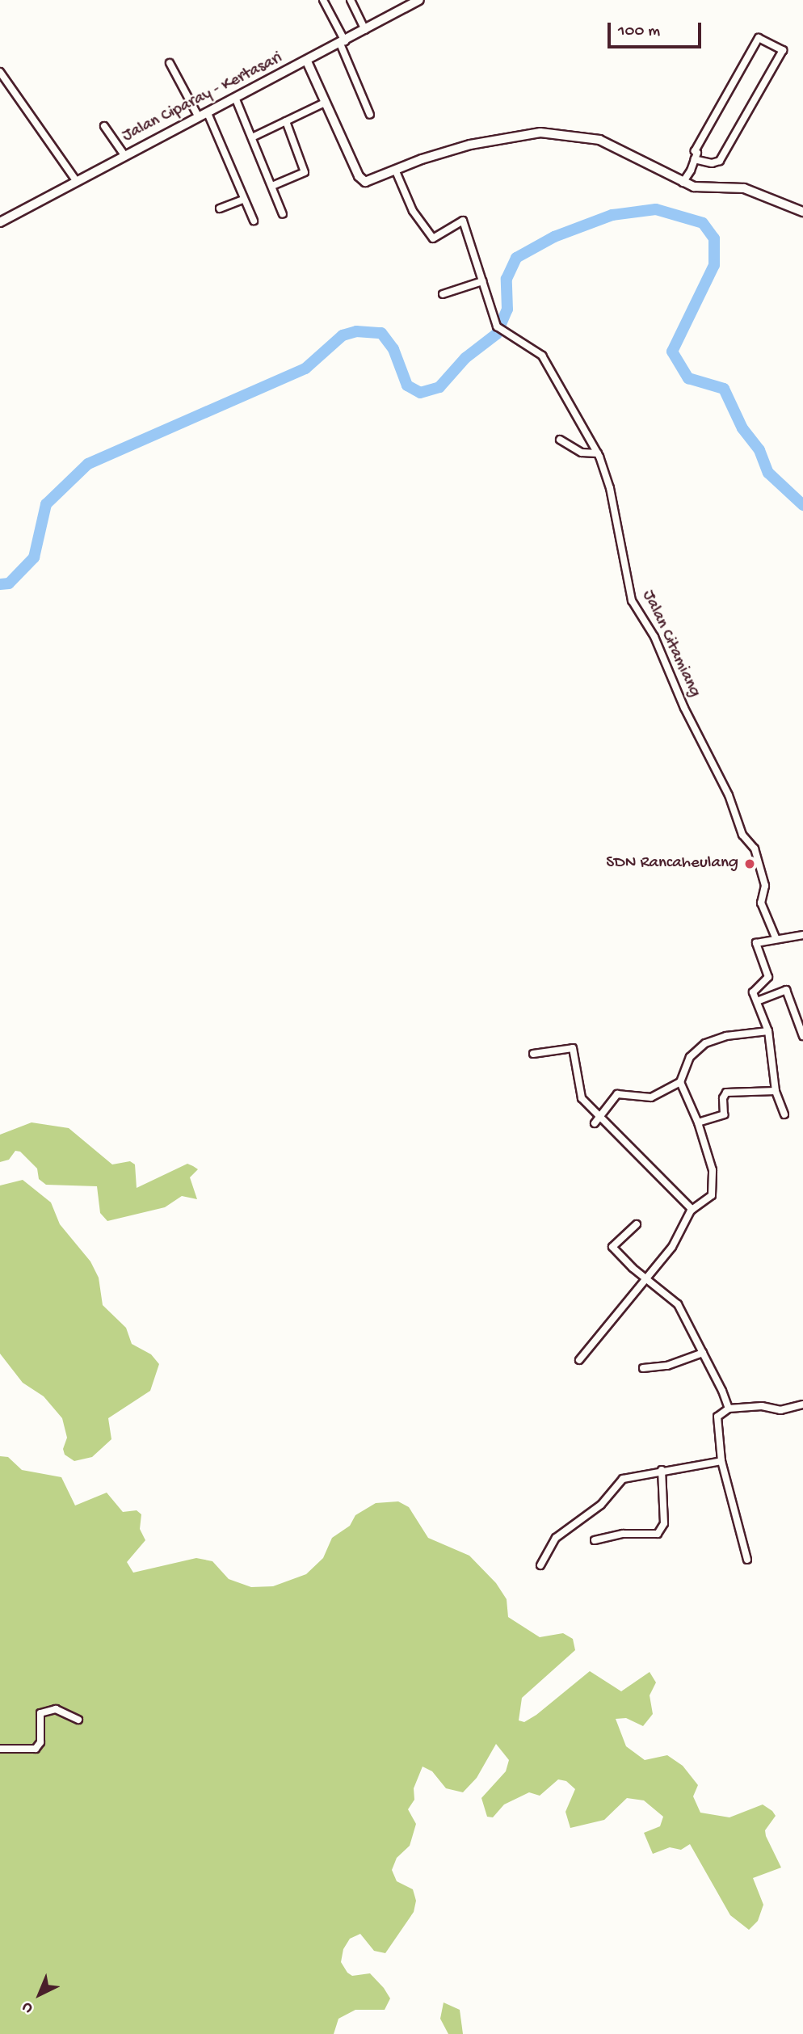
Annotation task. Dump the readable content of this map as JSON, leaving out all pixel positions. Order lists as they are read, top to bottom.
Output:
{
  "streets": {
    "main road": ["Jalan Ciparay - Kertasari"],
    "street": ["Jalan Citamiang"]
  },
  "places": ["SDN Rancaheulang"],
  "scale_bar": "100 m",
  "north": "bottom left"
}
